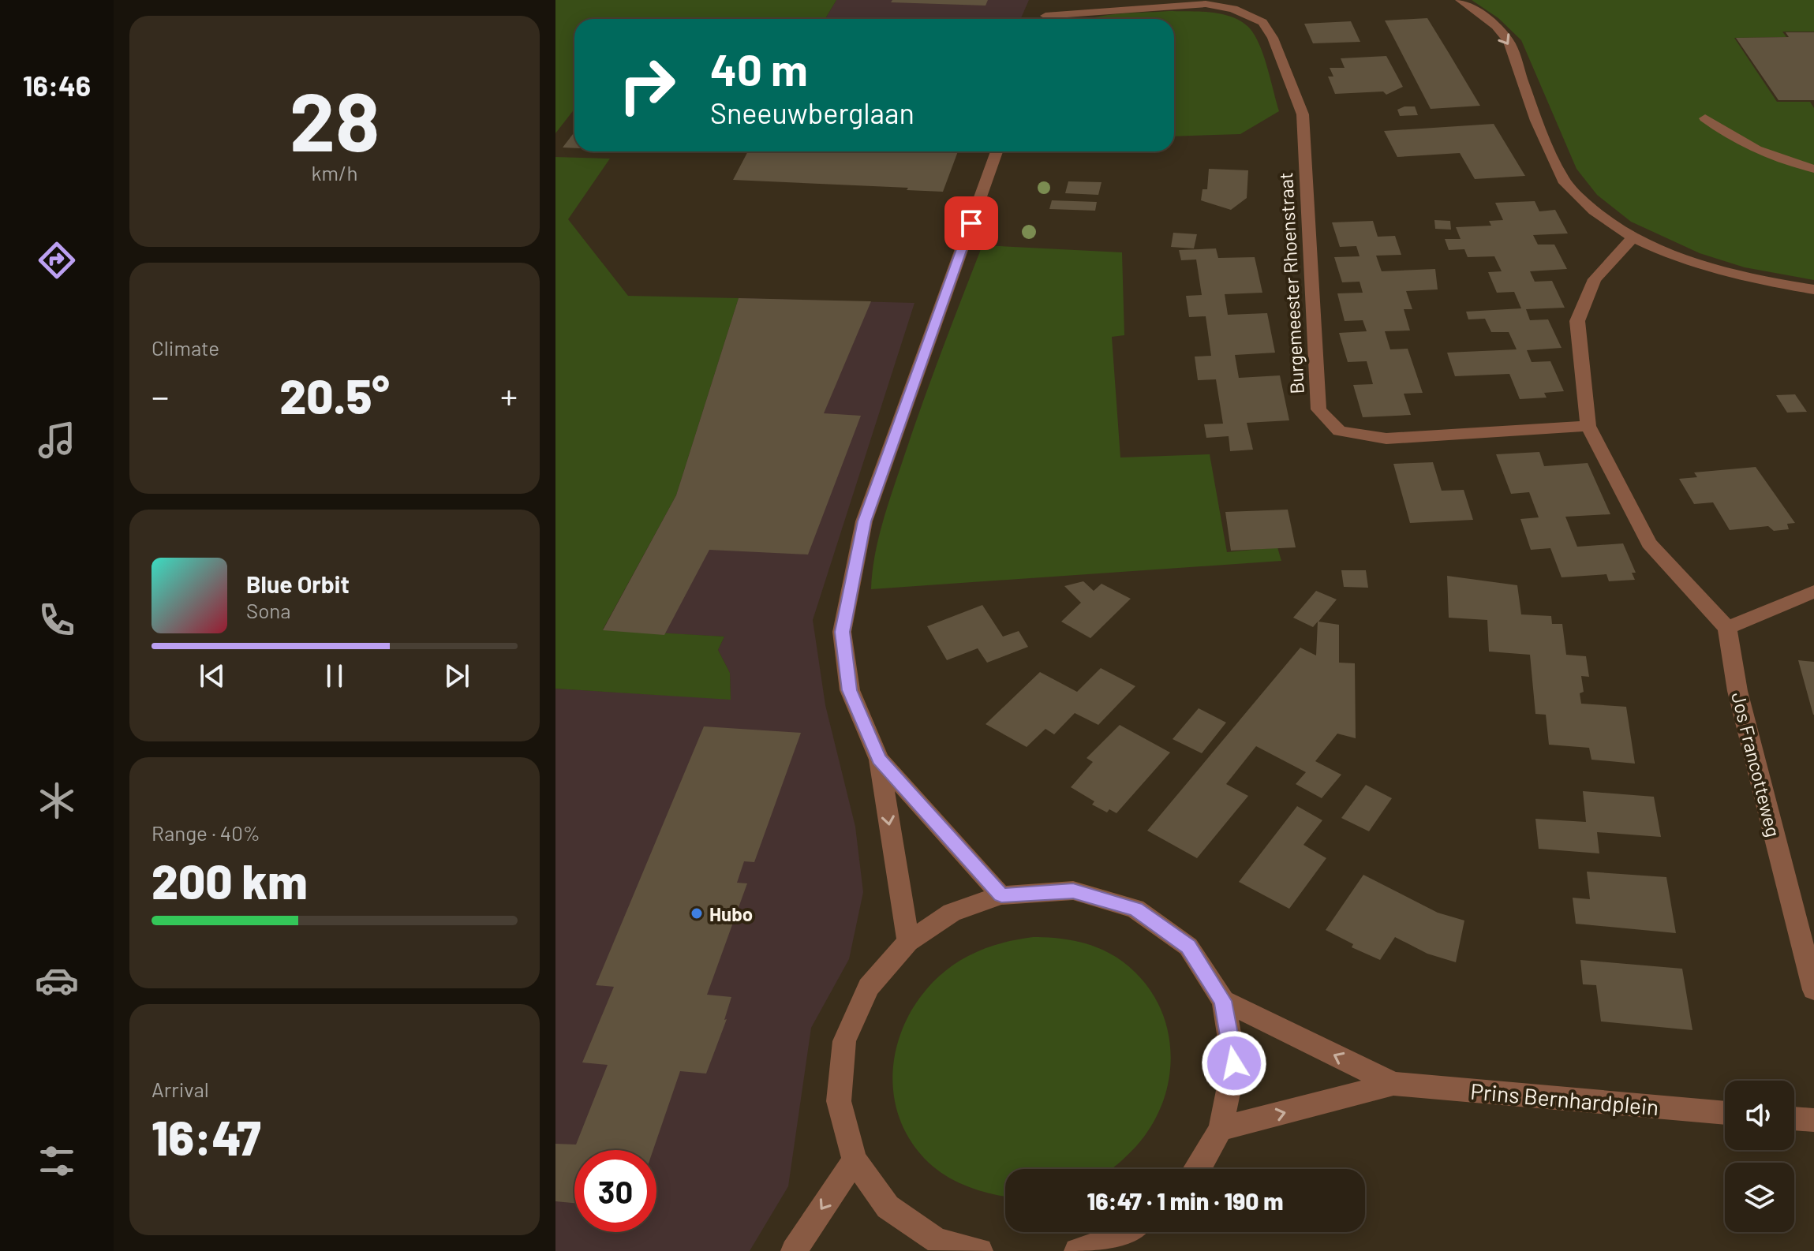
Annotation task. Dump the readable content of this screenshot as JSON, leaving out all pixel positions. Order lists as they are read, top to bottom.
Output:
{
  "streets": {
    "street": ["Burgemeester Rhoenstraat", "Jos Francotteweg", "Prins Bernhardplein"]
  },
  "places": ["Hubo"],
  "page": {
    "tabs": "16:46",
    "tile": [
      ["28", "km/h"],
      "Climate",
      ["Range · 40%", "200 km"],
      ["Arrival", "16:47"]
    ],
    "turn": ["40 m", "Sneeuwberglaan"],
    "heat": ["−", "20.5°", "+"],
    "song": ["Blue Orbit", "Sona"],
    "limit": "30",
    "trip": "16:47 · 1 min · 190 m"
  }
}
